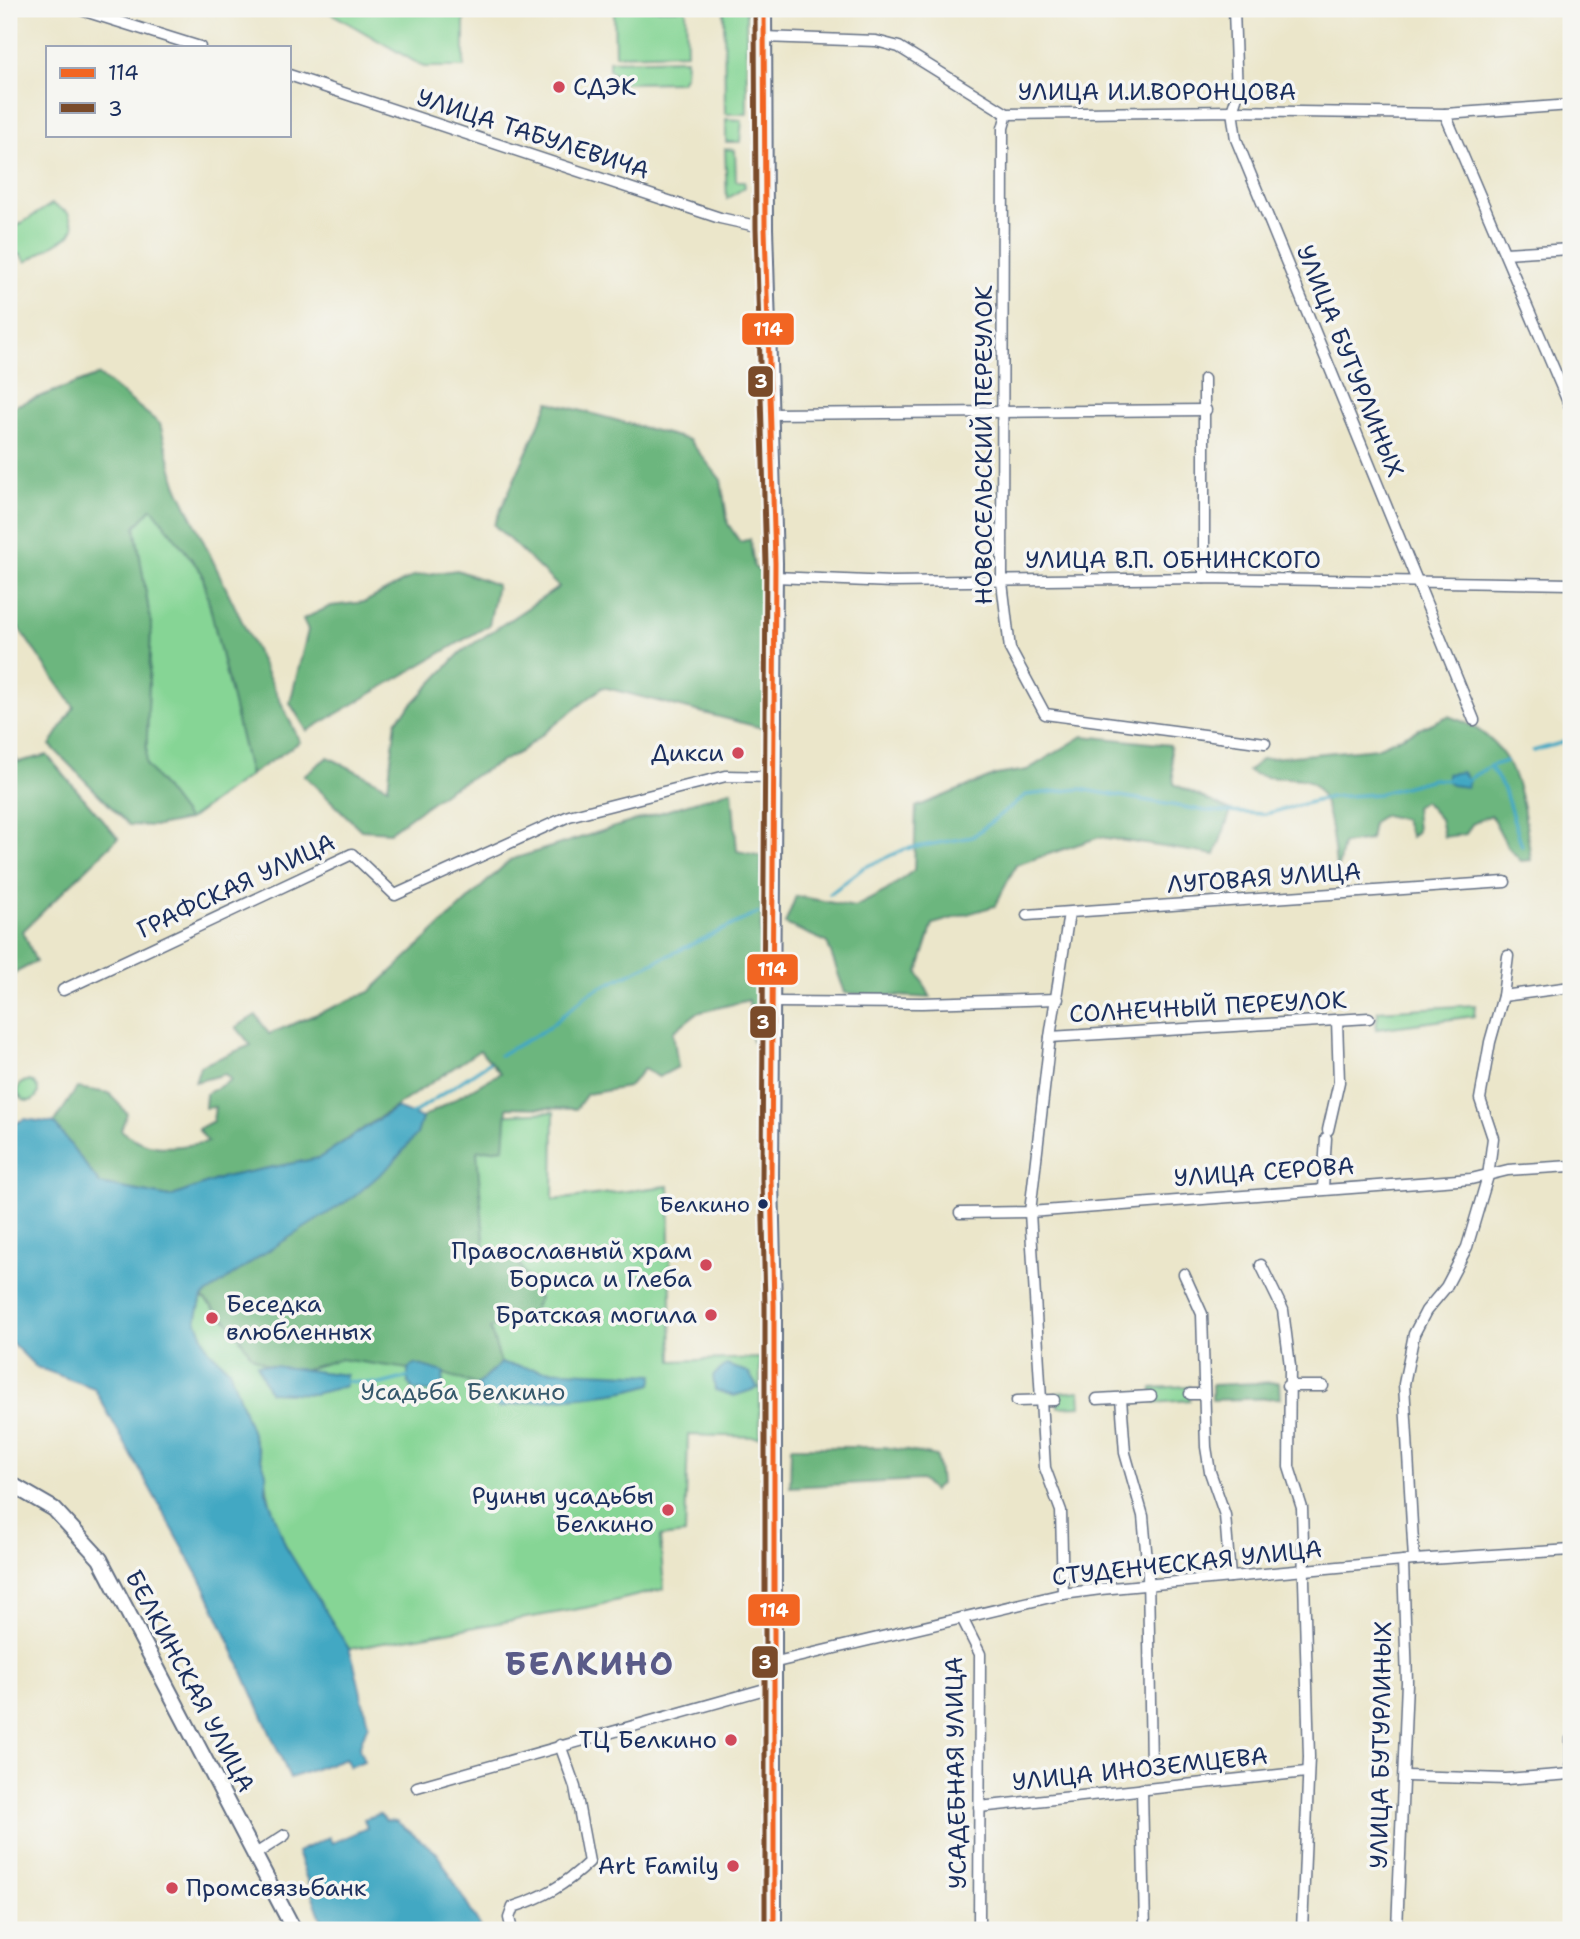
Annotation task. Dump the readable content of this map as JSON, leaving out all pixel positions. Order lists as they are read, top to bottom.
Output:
{
  "streets": {
    "street": [
      "УЛИЦА И.И.ВОРОНЦОВА",
      "УЛИЦА ТАБУЛЕВИЧА",
      "УЛИЦА БУТУРЛИНЫХ",
      "НОВОСЕЛЬСКИЙ ПЕРЕУЛОК",
      "УЛИЦА В.П. ОБНИНСКОГО",
      "ЛУГОВАЯ УЛИЦА",
      "ГРАФСКАЯ УЛИЦА",
      "СОЛНЕЧНЫЙ ПЕРЕУЛОК",
      "УЛИЦА СЕРОВА",
      "СТУДЕНЧЕСКАЯ УЛИЦА",
      "БЕЛКИНСКАЯ УЛИЦА",
      "УЛИЦА ИНОЗЕМЦЕВА",
      "УСАДЕБНАЯ УЛИЦА"
    ]
  },
  "crossings": [
    ["УЛИЦА И.И.ВОРОНЦОВА", "УЛИЦА БУТУРЛИНЫХ"],
    ["УЛИЦА И.И.ВОРОНЦОВА", "НОВОСЕЛЬСКИЙ ПЕРЕУЛОК"],
    ["УЛИЦА БУТУРЛИНЫХ", "УЛИЦА В.П. ОБНИНСКОГО"],
    ["УЛИЦА БУТУРЛИНЫХ", "УЛИЦА СЕРОВА"],
    ["УЛИЦА БУТУРЛИНЫХ", "СТУДЕНЧЕСКАЯ УЛИЦА"],
    ["НОВОСЕЛЬСКИЙ ПЕРЕУЛОК", "УЛИЦА В.П. ОБНИНСКОГО"],
    ["СТУДЕНЧЕСКАЯ УЛИЦА", "УСАДЕБНАЯ УЛИЦА"],
    ["УЛИЦА ИНОЗЕМЦЕВА", "УСАДЕБНАЯ УЛИЦА"]
  ],
  "districts": ["БЕЛКИНО"],
  "parks": ["Усадьба Белкино"],
  "places": [
    "СДЭК",
    "Дикси",
    "Белкино",
    "Православный храм Бориса и Глеба",
    "Братская могила",
    "Беседка влюбленных",
    "Руины усадьбы Белкино",
    "ТЦ Белкино",
    "Art Family",
    "Промсвязьбанк"
  ],
  "lines": ["transit line 114", "transit line 3"],
  "legend": ["114", "3"]
}
